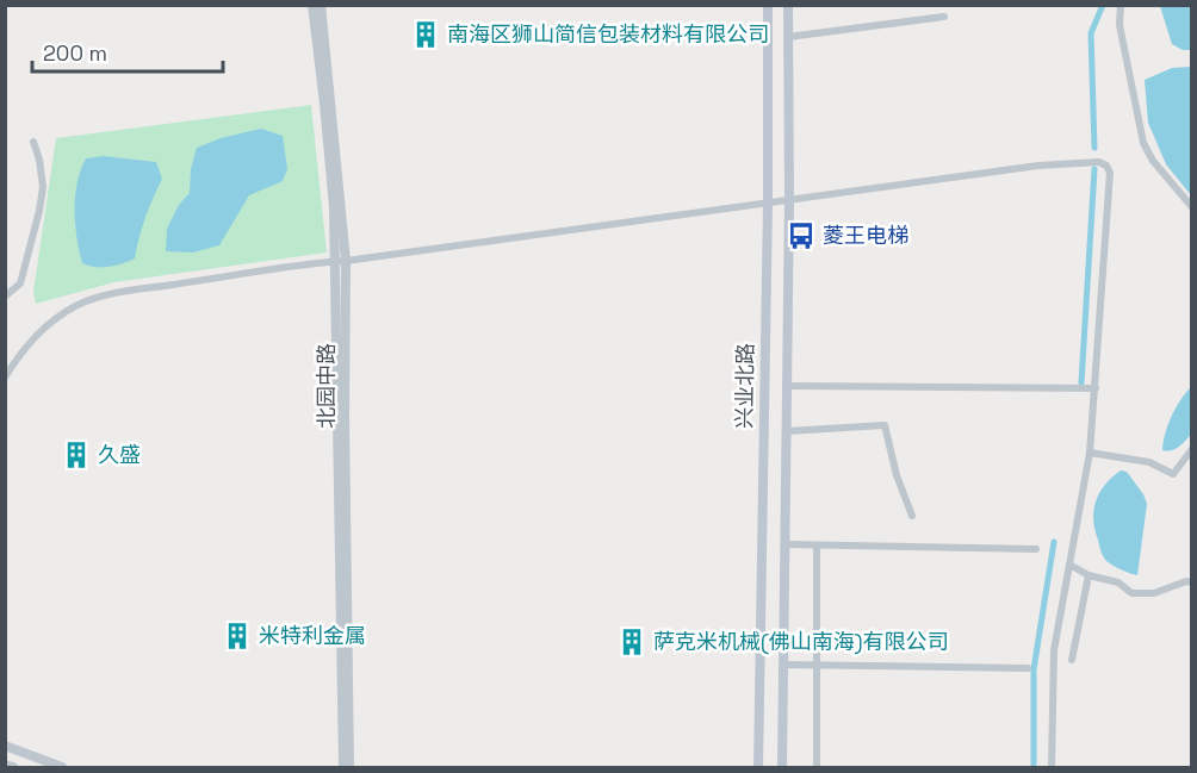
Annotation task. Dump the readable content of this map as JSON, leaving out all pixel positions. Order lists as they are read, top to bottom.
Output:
{
  "streets": {
    "main road": ["兴业北路"],
    "street": ["北园中路"]
  },
  "places": {
    "building": [
      "南海区狮山简信包装材料有限公司",
      "久盛",
      "米特利金属",
      "萨克米机械(佛山南海)有限公司"
    ],
    "bus stop": ["菱王电梯"]
  },
  "scale_bar": "200 m"
}
